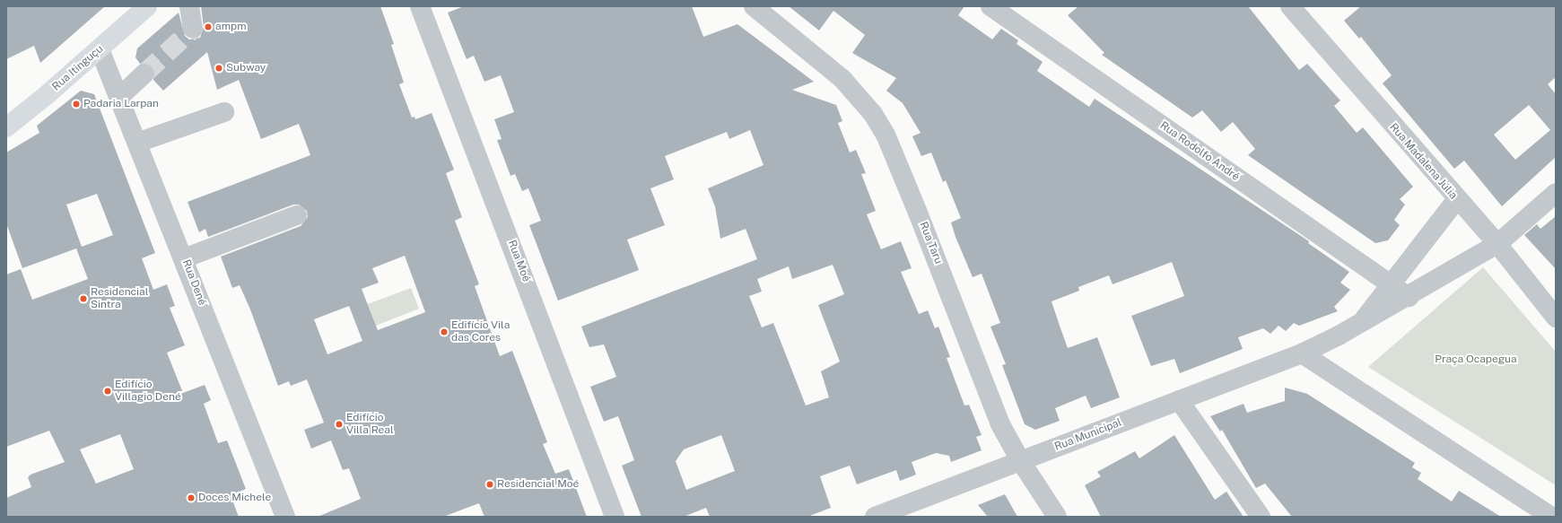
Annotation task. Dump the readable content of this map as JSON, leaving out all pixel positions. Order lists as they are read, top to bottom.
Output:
{
  "streets": {
    "main road": ["Rua Itinguçu"],
    "street": [
      "Rua Rodolfo André",
      "Rua Madalena Júlia",
      "Rua Taru",
      "Rua Moé",
      "Rua Dené",
      "Rua Municipal"
    ]
  },
  "crossings": [
    ["Rua Itinguçu", "Rua Dené"],
    ["Rua Taru", "Rua Municipal"]
  ],
  "parks": ["Praça Ocapegua"],
  "places": [
    "ampm",
    "Subway",
    "Padaria Larpan",
    "Residencial Sintra",
    "Edifício Vila das Cores",
    "Edifício Villagio Dené",
    "Edifício Villa Real",
    "Residencial Moé",
    "Doces Michele"
  ]
}
